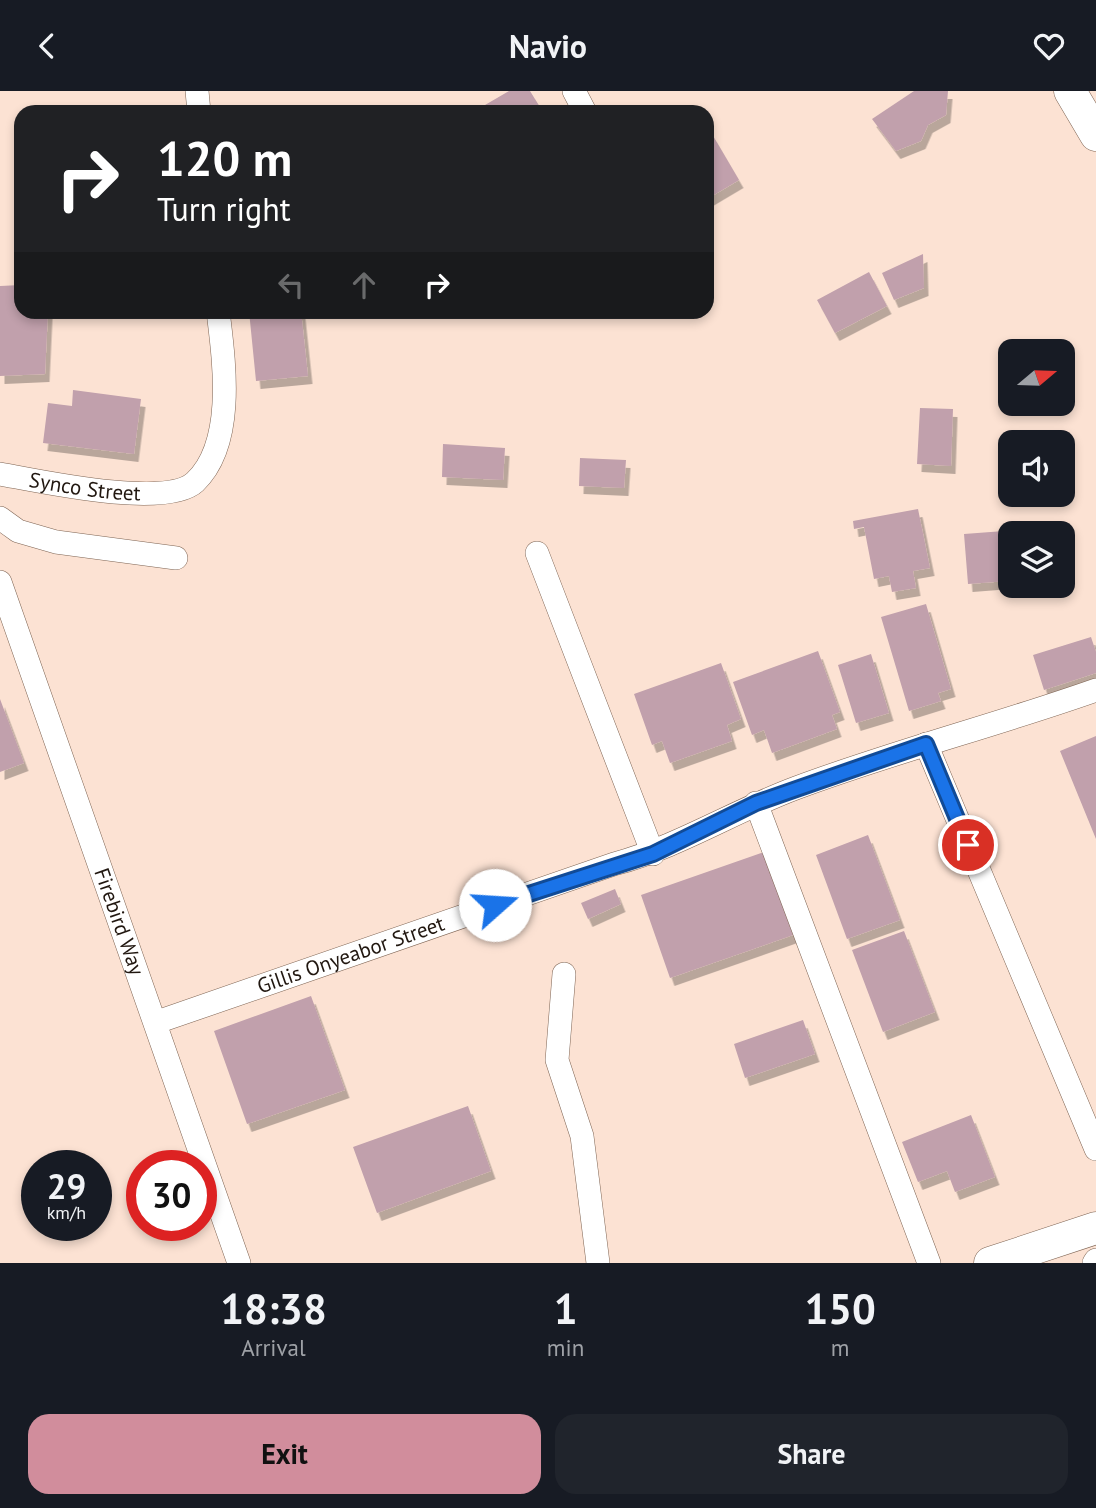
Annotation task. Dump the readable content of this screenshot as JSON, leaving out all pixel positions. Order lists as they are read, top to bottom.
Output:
{
  "streets": {
    "street": ["Synco Street", "Firebird Way", "Gillis Onyeabor Street"]
  },
  "crossings": [
    ["Firebird Way", "Gillis Onyeabor Street"]
  ],
  "north": "right",
  "page": {
    "header": "Navio",
    "turn": ["120 m", "Turn right"],
    "speed": "29 km/h",
    "limit": "30",
    "eta": [
      "18:38",
      "Arrival",
      "1",
      "min",
      "150",
      "m"
    ],
    "buttons": ["Exit", "Share"]
  }
}
